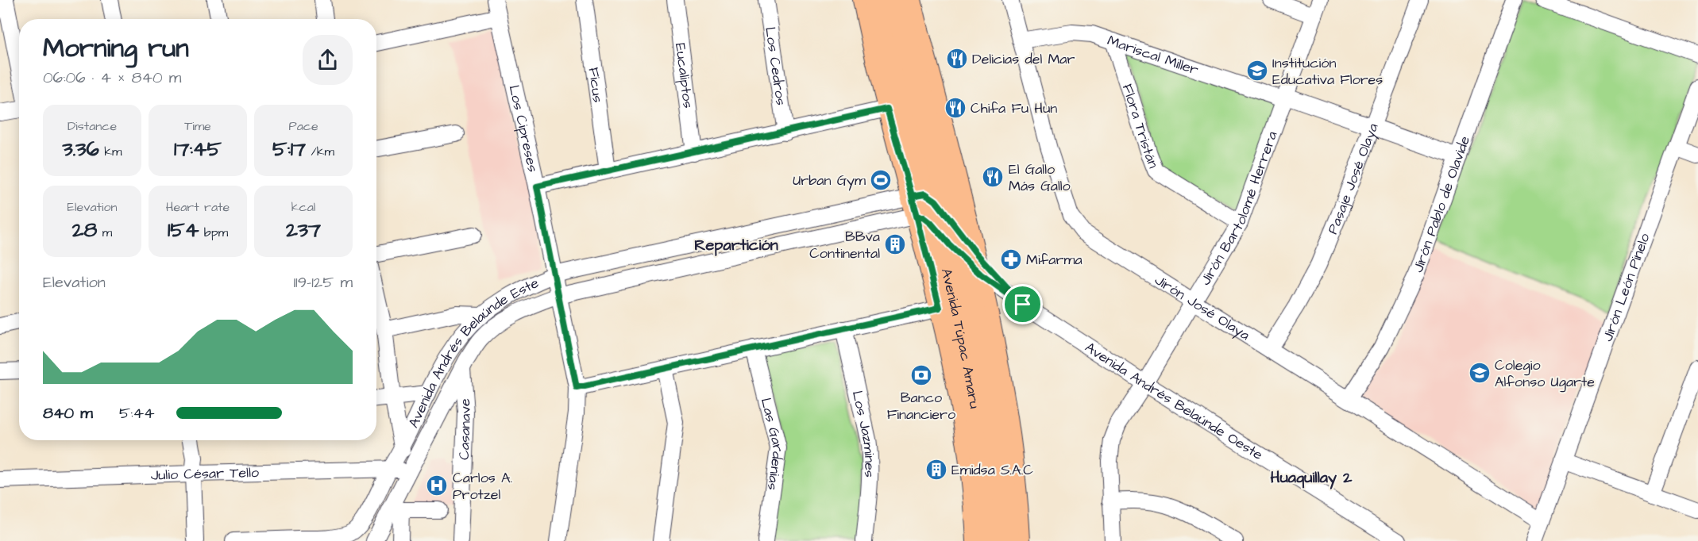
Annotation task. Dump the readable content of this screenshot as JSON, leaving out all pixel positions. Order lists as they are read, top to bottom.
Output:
{
  "streets": {
    "highway": ["Avenida Túpac Amaru"],
    "street": [
      "Mariscal Miller",
      "Los Cedros",
      "Eucaliptos",
      "Ficus",
      "Flora Tristán",
      "Los Cipreses",
      "Pasaje José Olaya",
      "Jirón Pablo de Olavide",
      "Jirón Bartolomé Herrera",
      "Jirón León Pinelo",
      "Jirón José Olaya",
      "Avenida Andrés Belaúnde Este",
      "Avenida Andrés Belaúnde Oeste",
      "Casanave",
      "Los Jazmines",
      "Las Gardenias",
      "Julio César Tello"
    ]
  },
  "crossings": [
    ["Mariscal Miller", "Flora Tristán"],
    ["Mariscal Miller", "Pasaje José Olaya"],
    ["Mariscal Miller", "Jirón Pablo de Olavide"],
    ["Mariscal Miller", "Jirón Bartolomé Herrera"],
    ["Mariscal Miller", "Jirón José Olaya"],
    ["Flora Tristán", "Jirón Bartolomé Herrera"],
    ["Los Cipreses", "Avenida Andrés Belaúnde Este"],
    ["Pasaje José Olaya", "Jirón José Olaya"],
    ["Jirón Pablo de Olavide", "Jirón José Olaya"],
    ["Jirón Bartolomé Herrera", "Jirón José Olaya"],
    ["Jirón Bartolomé Herrera", "Avenida Andrés Belaúnde Oeste"],
    ["Jirón León Pinelo", "Jirón José Olaya"],
    ["Avenida Túpac Amaru", "Avenida Andrés Belaúnde Este"],
    ["Avenida Túpac Amaru", "Avenida Andrés Belaúnde Oeste"],
    ["Avenida Andrés Belaúnde Este", "Casanave"],
    ["Avenida Andrés Belaúnde Este", "Julio César Tello"]
  ],
  "districts": ["Repartición", "Huaquillay 2"],
  "places": {
    "restaurant": ["Delicias del Mar", "Chifa Fu Hun", "El Gallo Más Gallo"],
    "school or university": ["Institución Educativa Flores", "Colegio Alfonso Ugarte"],
    "sports": ["Urban Gym"],
    "building": ["BBva Continental", "Emidsa S.A.C"],
    "pharmacy": ["Mifarma"],
    "bank": ["Banco Financiero"],
    "hospital": ["Carlos A. Protzel"]
  },
  "page": {
    "heading": ["Morning run", "06:06 · 4 × 840 m"],
    "stats": [
      ["Distance", "3.36 km"],
      ["Time", "17:45"],
      ["Pace", "5:17 /km"],
      ["Elevation", "28 m"],
      ["Heart rate", "154 bpm"],
      ["kcal", "237"]
    ],
    "chart": ["Elevation", "119–125 m"],
    "list": [
      {
        "name": "840 m",
        "note": "5:44"
      }
    ]
  }
}
